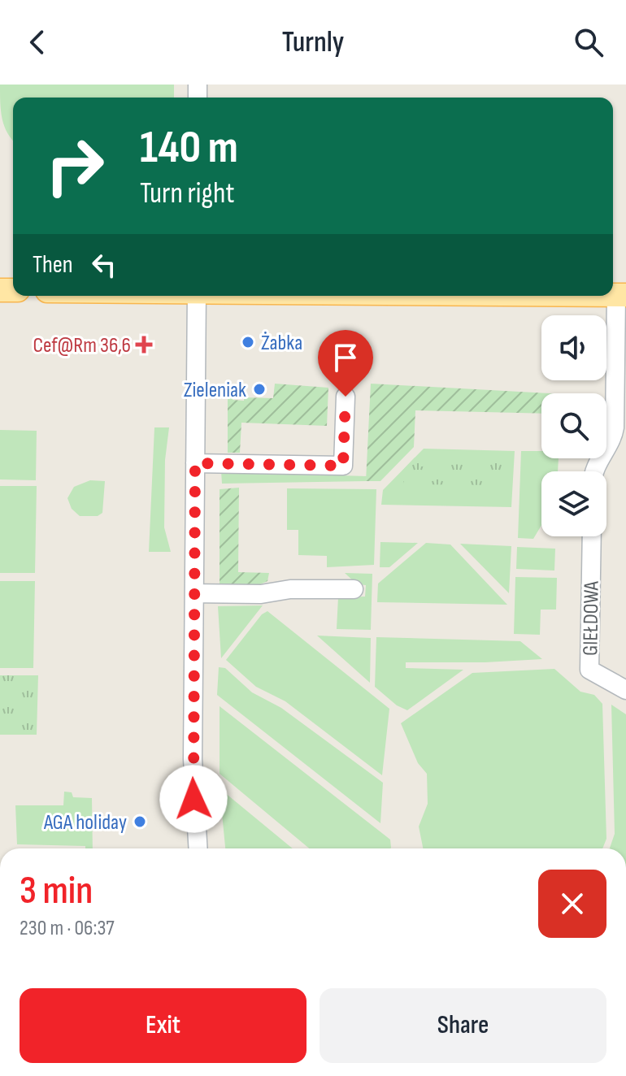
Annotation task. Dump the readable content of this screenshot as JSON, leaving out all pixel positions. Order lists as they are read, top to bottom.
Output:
{
  "streets": {
    "street": ["GIEŁDOWA"]
  },
  "places": {
    "other": ["Żabka", "Zieleniak", "AGA holiday"],
    "health": ["Cef@Rm 36,6"]
  },
  "page": {
    "header": "Turnly",
    "turn": ["140 m", "Turn right"],
    "then": "Then",
    "heading": ["3 min", "230 m · 06:37"],
    "buttons": ["Exit", "Share"]
  }
}
